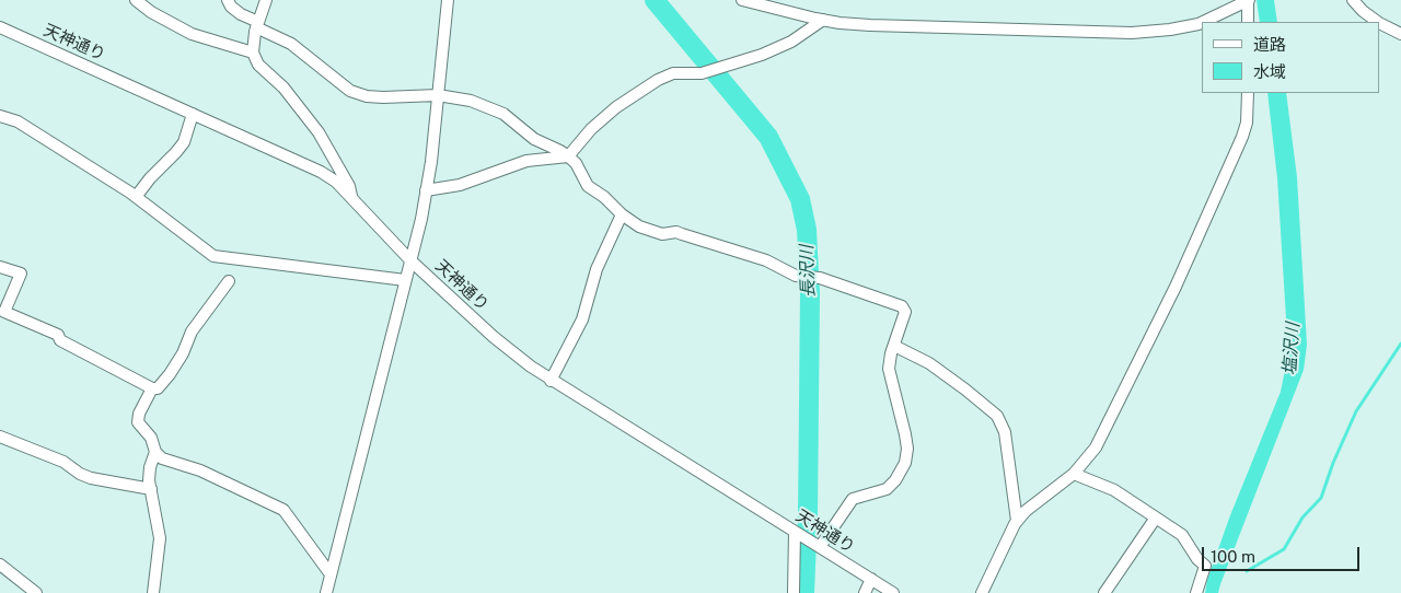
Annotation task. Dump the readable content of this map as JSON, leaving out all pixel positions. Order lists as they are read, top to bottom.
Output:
{
  "streets": {
    "street": ["天神通り"]
  },
  "water": ["長沢川", "塩沢川"],
  "legend": ["道路", "水域"],
  "scale_bar": "100 m"
}
